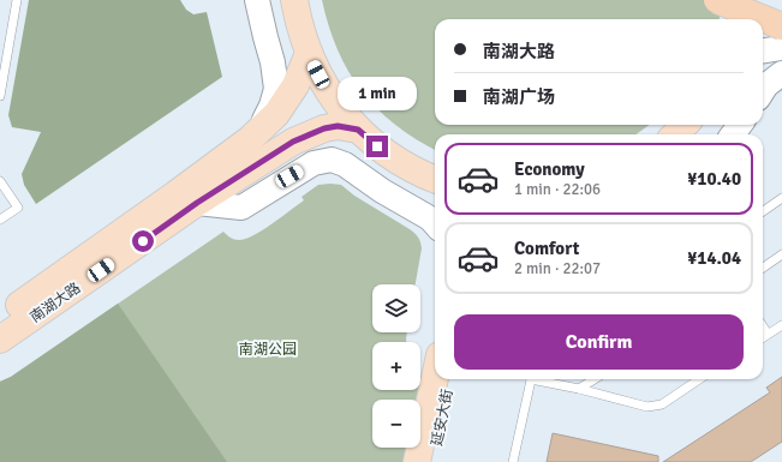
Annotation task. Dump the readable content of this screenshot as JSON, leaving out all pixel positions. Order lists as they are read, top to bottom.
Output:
{
  "streets": {
    "main road": ["南湖大路", "延安大街"]
  },
  "parks": ["南湖公园"],
  "page": {
    "banner": ["南湖大路", "南湖广场"],
    "bubble": "1 min",
    "list": [
      {
        "name": "Economy",
        "note": "1 min · 22:06",
        "value": "¥10.40"
      },
      {
        "name": "Comfort",
        "note": "2 min · 22:07",
        "value": "¥14.04"
      }
    ],
    "map_buttons": ["+", "−"],
    "buttons": "Confirm"
  }
}
